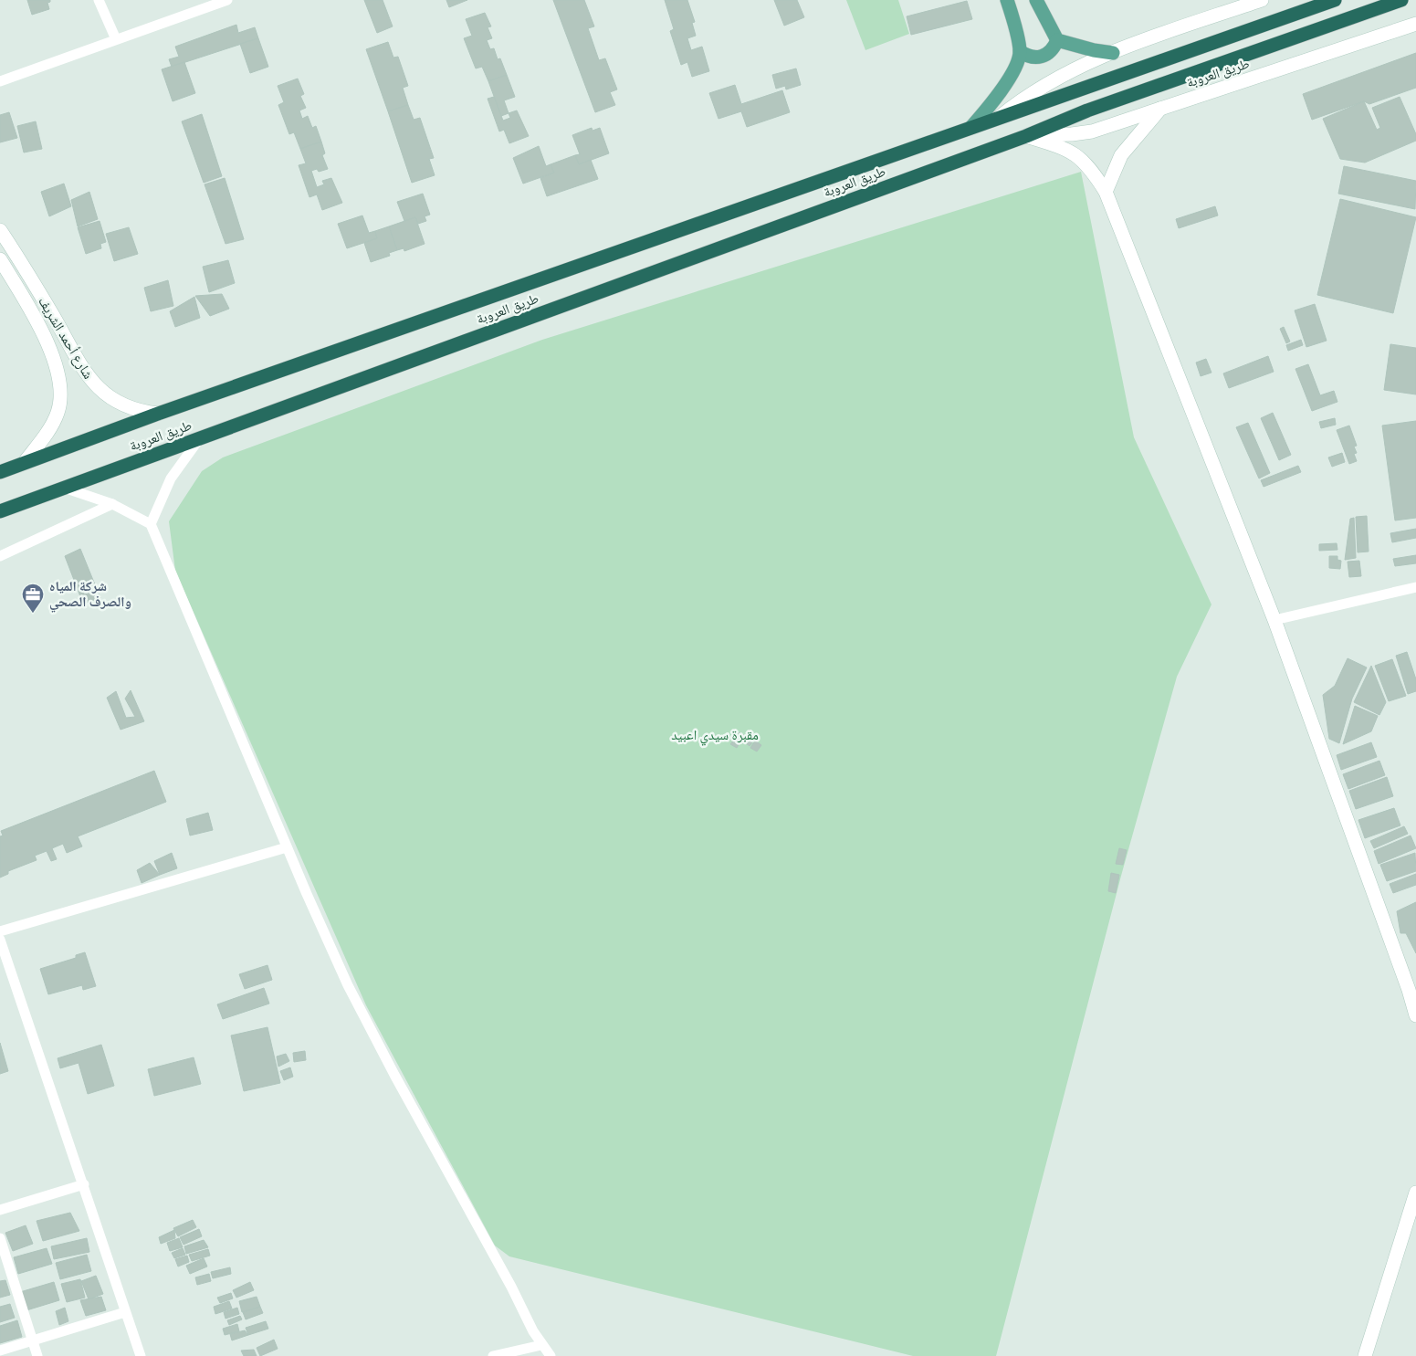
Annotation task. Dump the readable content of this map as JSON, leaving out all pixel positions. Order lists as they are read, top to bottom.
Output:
{
  "streets": {
    "highway": ["طريق العروبة"],
    "main road": ["شارع أحمد الشريف"]
  },
  "crossings": [
    ["طريق العروبة", "شارع أحمد الشريف"]
  ],
  "parks": ["مقبرة سيدي اعبيد"],
  "places": {
    "office": ["شركة المياه والصرف الصحي"]
  }
}
